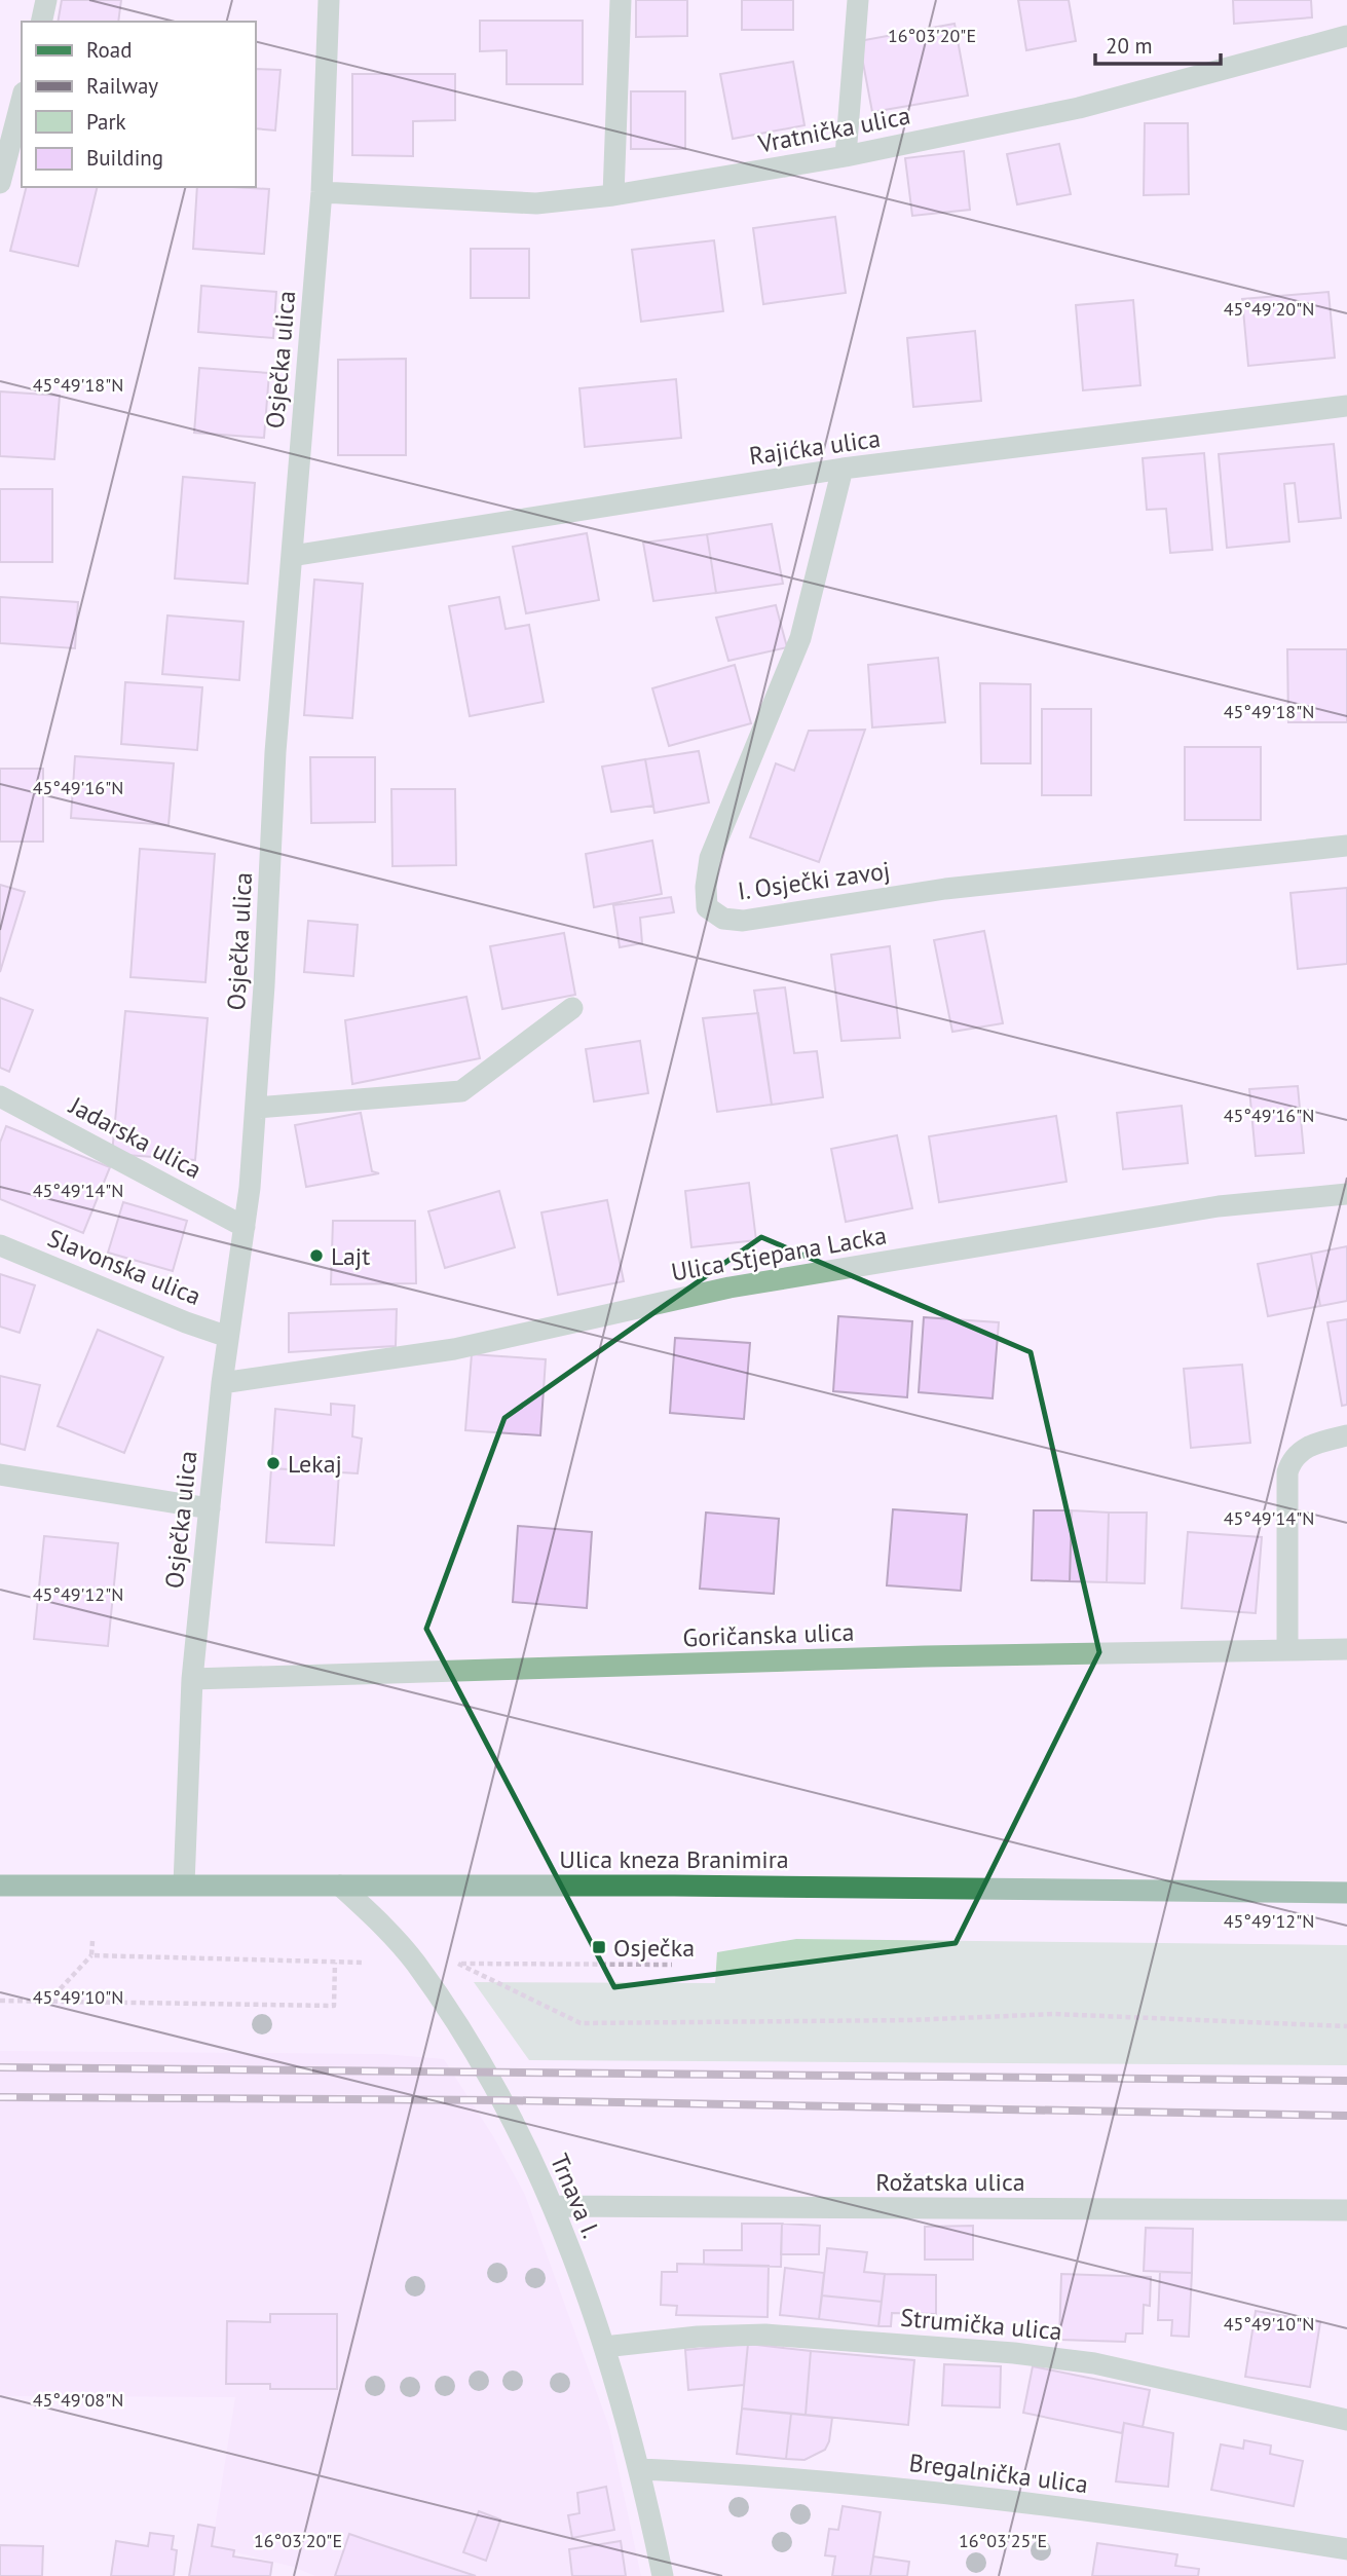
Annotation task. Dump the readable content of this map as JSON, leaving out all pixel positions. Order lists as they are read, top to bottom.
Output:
{
  "streets": {
    "main road": ["Ulica kneza Branimira"],
    "street": [
      "Vratnička ulica",
      "Osječka ulica",
      "Rajićka ulica",
      "I. Osječki zavoj",
      "Jadarska ulica",
      "Ulica Stjepana Lacka",
      "Slavonska ulica",
      "Goričanska ulica",
      "Rožatska ulica",
      "Trnava I.",
      "Strumička ulica",
      "Bregalnička ulica"
    ]
  },
  "crossings": [
    ["Vratnička ulica", "Osječka ulica"],
    ["Osječka ulica", "Rajićka ulica"],
    ["Osječka ulica", "Jadarska ulica"],
    ["Osječka ulica", "Ulica Stjepana Lacka"],
    ["Osječka ulica", "Slavonska ulica"],
    ["Osječka ulica", "Goričanska ulica"],
    ["Osječka ulica", "Ulica kneza Branimira"],
    ["Rajićka ulica", "I. Osječki zavoj"],
    ["Ulica kneza Branimira", "Trnava I."],
    ["Rožatska ulica", "Trnava I."],
    ["Trnava I.", "Strumička ulica"],
    ["Trnava I.", "Bregalnička ulica"]
  ],
  "places": {
    "other": ["Lajt", "Lekaj"],
    "transit": ["Osječka"]
  },
  "legend": [
    "Road",
    "Railway",
    "Park",
    "Building"
  ],
  "scale_bar": "20 m",
  "coordinates": [
    "16°03'20\"E",
    "45°49'20\"N",
    "45°49'18\"N",
    "45°49'16\"N",
    "45°49'14\"N",
    "45°49'12\"N",
    "45°49'10\"N",
    "45°49'08\"N",
    "16°03'25\"E"
  ]
}
